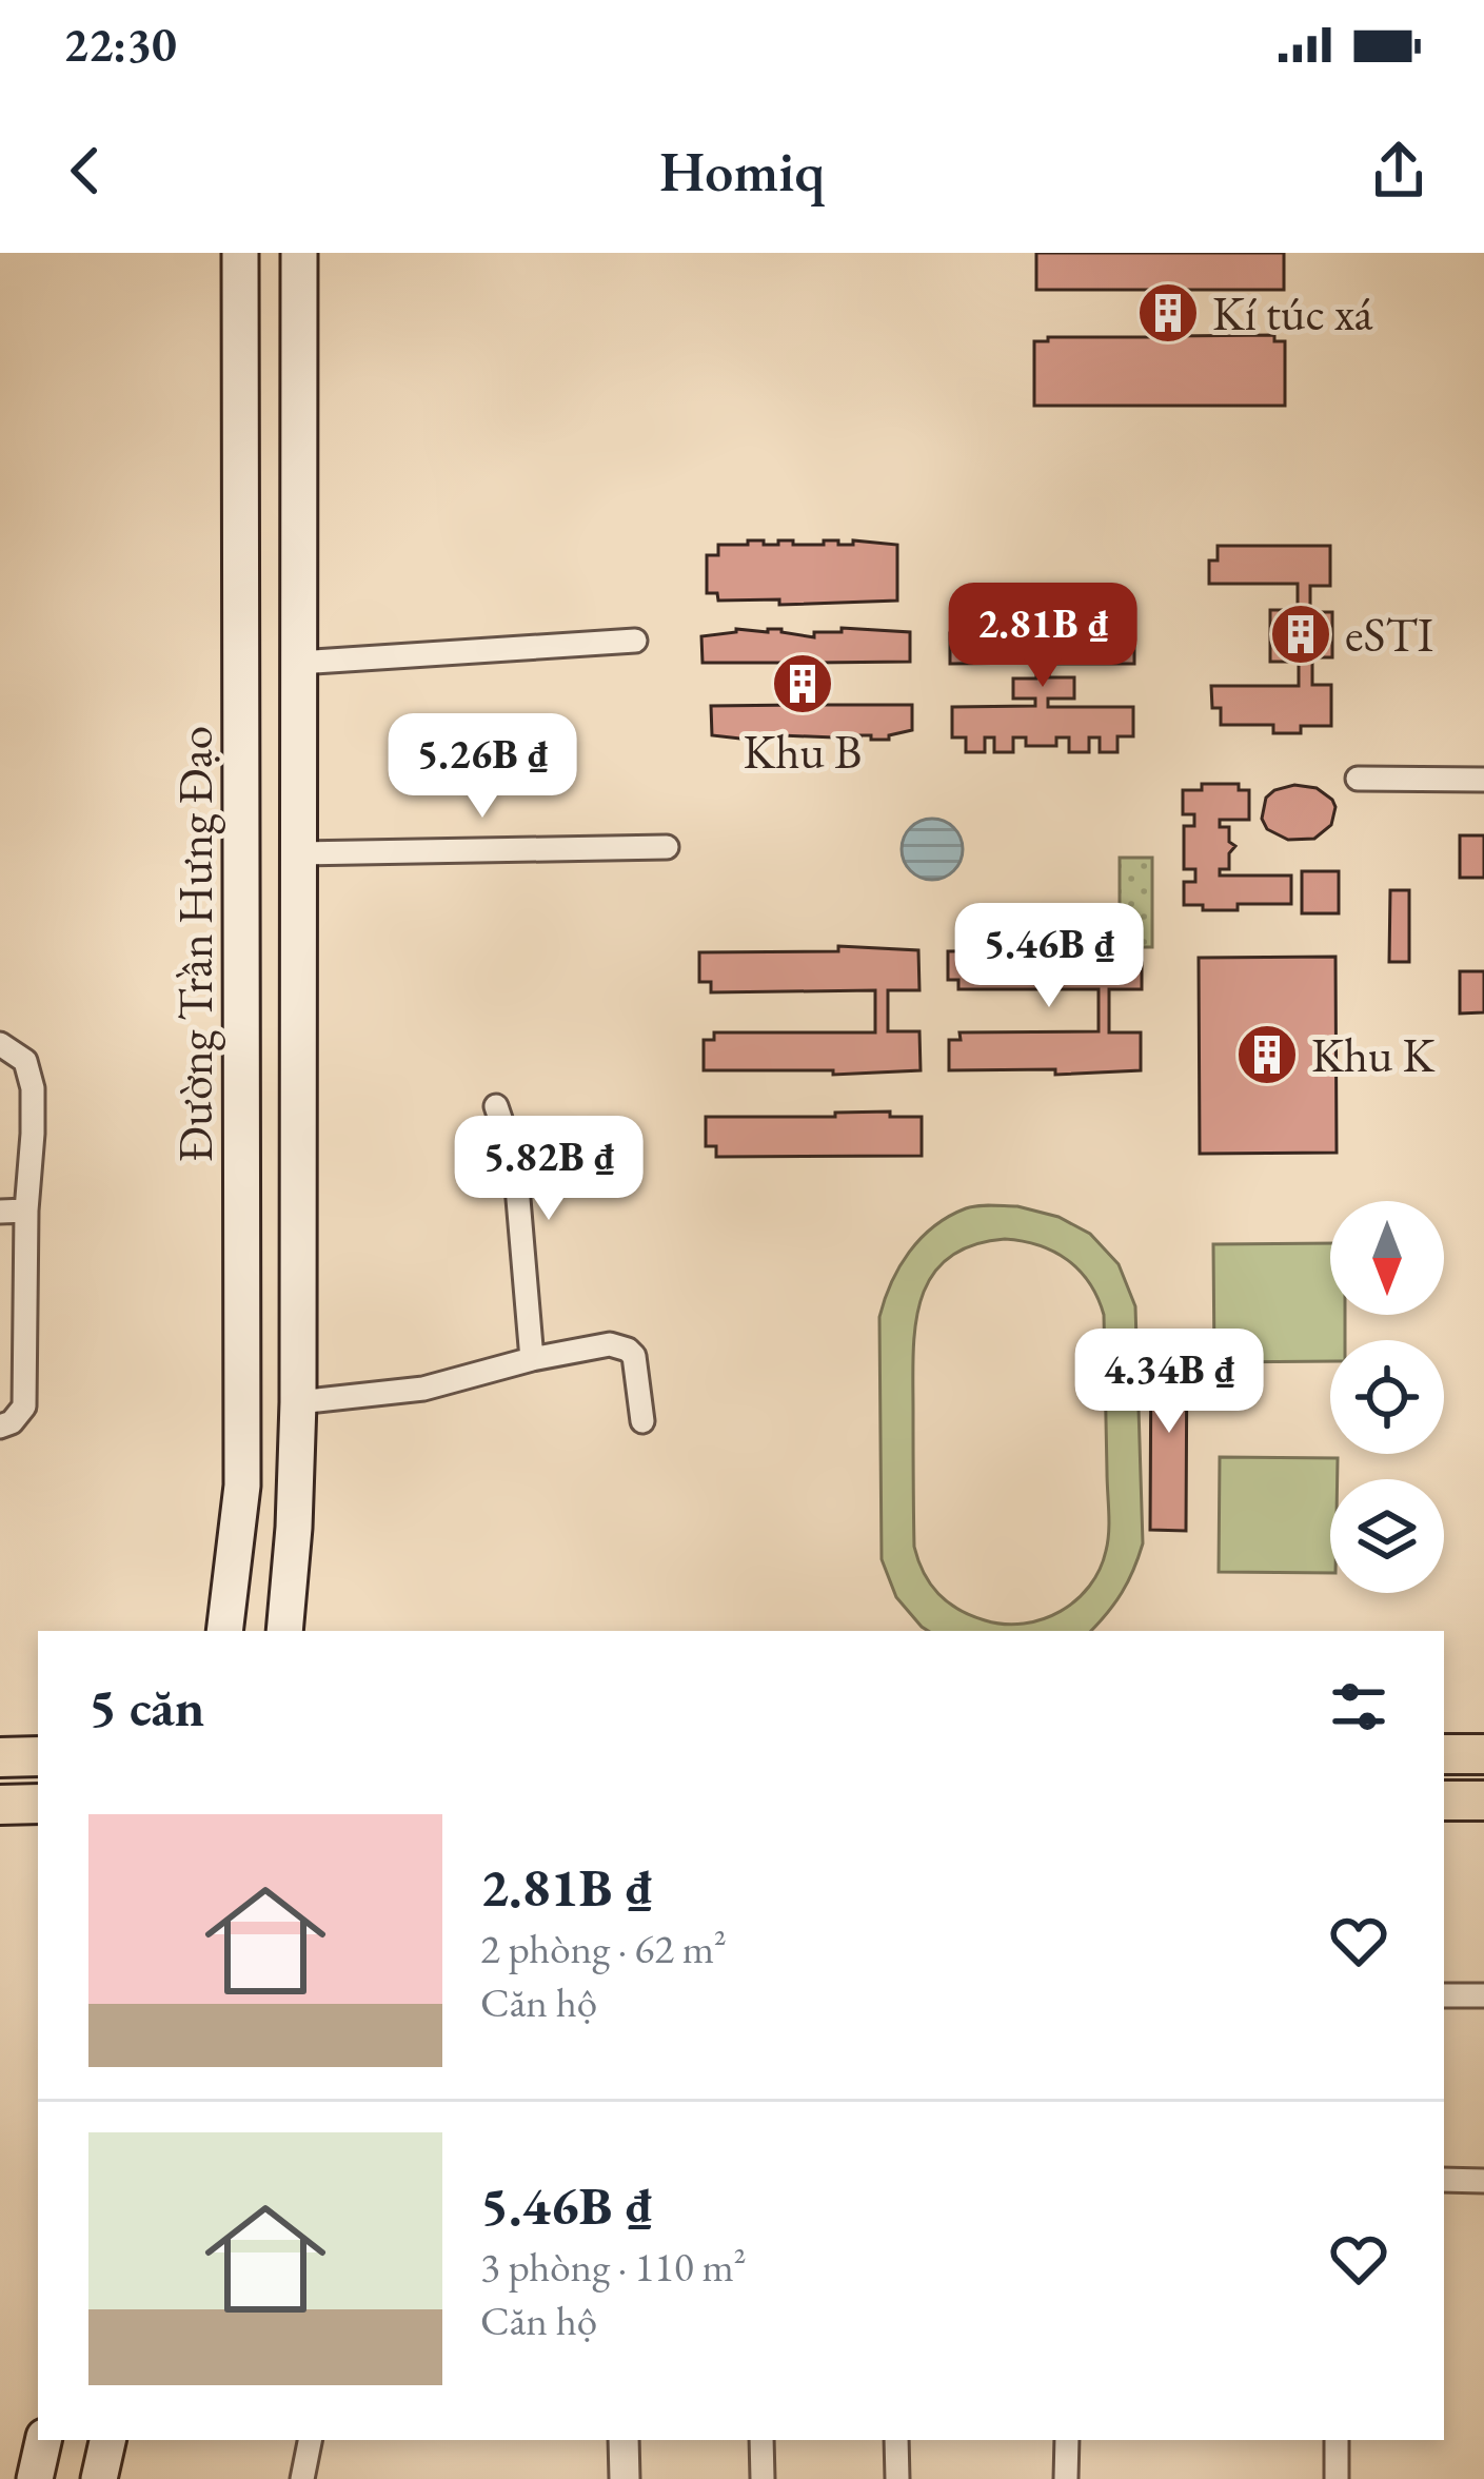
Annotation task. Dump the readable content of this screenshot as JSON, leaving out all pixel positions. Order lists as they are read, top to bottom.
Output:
{
  "streets": {
    "main road": ["Đường Trần Hưng Đạo"]
  },
  "places": {
    "building": [
      "Kí túc xá",
      "eSTI",
      "Khu B",
      "Khu K"
    ]
  },
  "north": "bottom",
  "page": {
    "status": "22:30",
    "header": "Homiq",
    "price": [
      "2.81B ₫",
      "5.26B ₫",
      "5.46B ₫",
      "5.82B ₫",
      "4.34B ₫"
    ],
    "heading": "5 căn",
    "list": [
      {
        "name": "2.81B ₫",
        "note": "2 phòng · 62 m² · Căn hộ"
      },
      {
        "name": "5.46B ₫",
        "note": "3 phòng · 110 m² · Căn hộ"
      }
    ]
  }
}
